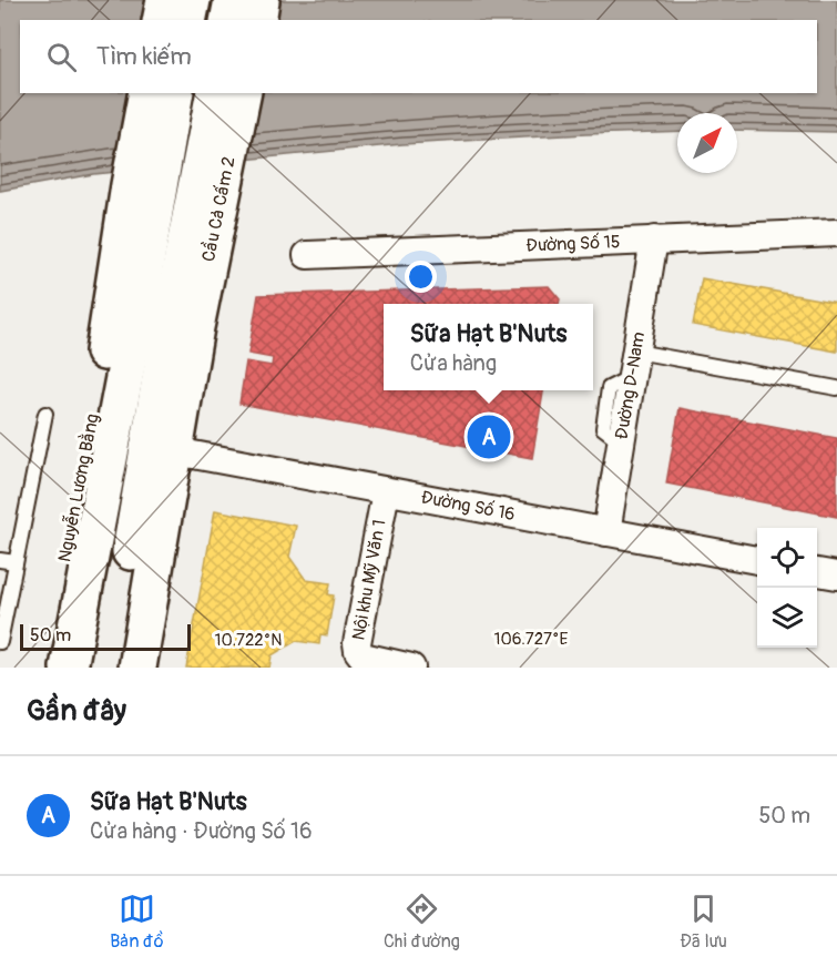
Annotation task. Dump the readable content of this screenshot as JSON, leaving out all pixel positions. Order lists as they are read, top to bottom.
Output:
{
  "streets": {
    "main road": ["Cầu Cả Cấm 2", "Nguyễn Lương Bằng"],
    "street": [
      "Đường Số 15",
      "Đường D-Nam",
      "Đường Số 16",
      "Nội khu Mỹ Văn 1"
    ]
  },
  "crossings": [
    ["Cầu Cả Cấm 2", "Nguyễn Lương Bằng"],
    ["Đường Số 15", "Đường D-Nam"],
    ["Đường D-Nam", "Đường Số 16"],
    ["Đường Số 16", "Nội khu Mỹ Văn 1"]
  ],
  "scale_bar": "50 m",
  "north": "top right",
  "page": {
    "search": "Tìm kiếm",
    "popup": ["Sữa Hạt B'Nuts", "Cửa hàng"],
    "pins": "A",
    "scale": "50 m",
    "heading": "Gần đây",
    "list": [
      {
        "mark": "A",
        "name": "Sữa Hạt B'Nuts",
        "note": "Cửa hàng · Đường Số 16",
        "value": "50 m"
      }
    ],
    "nav": ["Bản đồ", "Chỉ đường", "Đã lưu"]
  },
  "coordinates": ["106.727°E", "10.722°N"]
}
